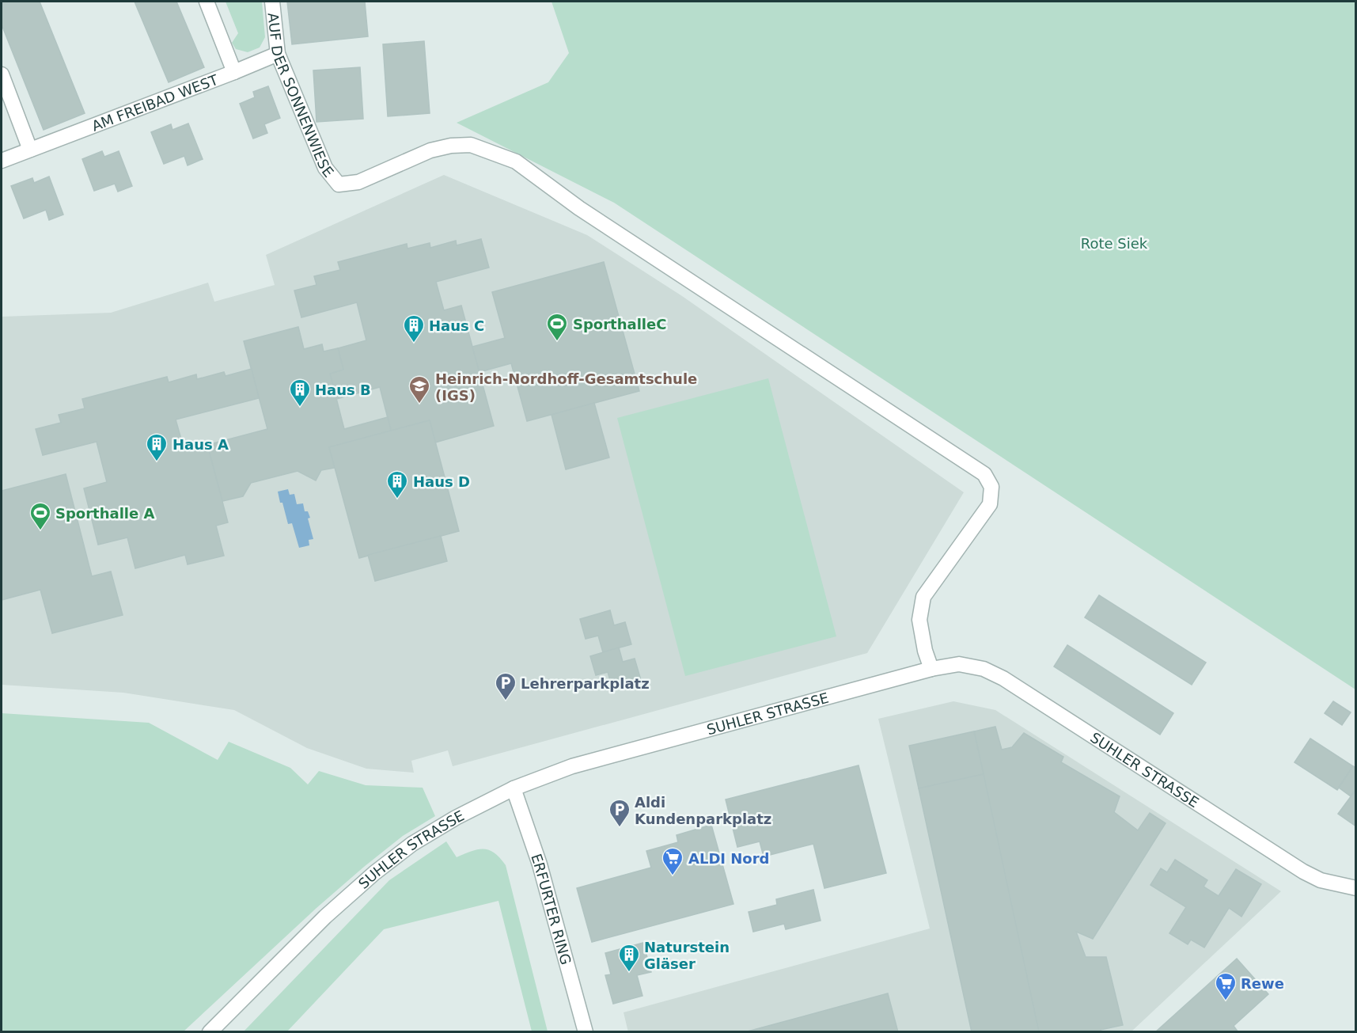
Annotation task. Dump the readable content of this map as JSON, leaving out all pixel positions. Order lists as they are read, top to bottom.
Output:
{
  "streets": {
    "street": [
      "AUF DER SONNENWIESE",
      "AM FREIBAD WEST",
      "SUHLER STRASSE",
      "ERFURTER RING"
    ]
  },
  "crossings": [
    ["AUF DER SONNENWIESE", "AM FREIBAD WEST"],
    ["AUF DER SONNENWIESE", "SUHLER STRASSE"],
    ["SUHLER STRASSE", "ERFURTER RING"]
  ],
  "parks": ["Rote Siek"],
  "places": {
    "sports": ["SporthalleC", "Sporthalle A"],
    "building": [
      "Haus C",
      "Haus B",
      "Haus A",
      "Haus D",
      "Naturstein Gläser"
    ],
    "school or university": ["Heinrich-Nordhoff-Gesamtschule (IGS)"],
    "parking": ["Lehrerparkplatz", "Aldi Kundenparkplatz"],
    "supermarket": ["ALDI Nord", "Rewe"]
  }
}
